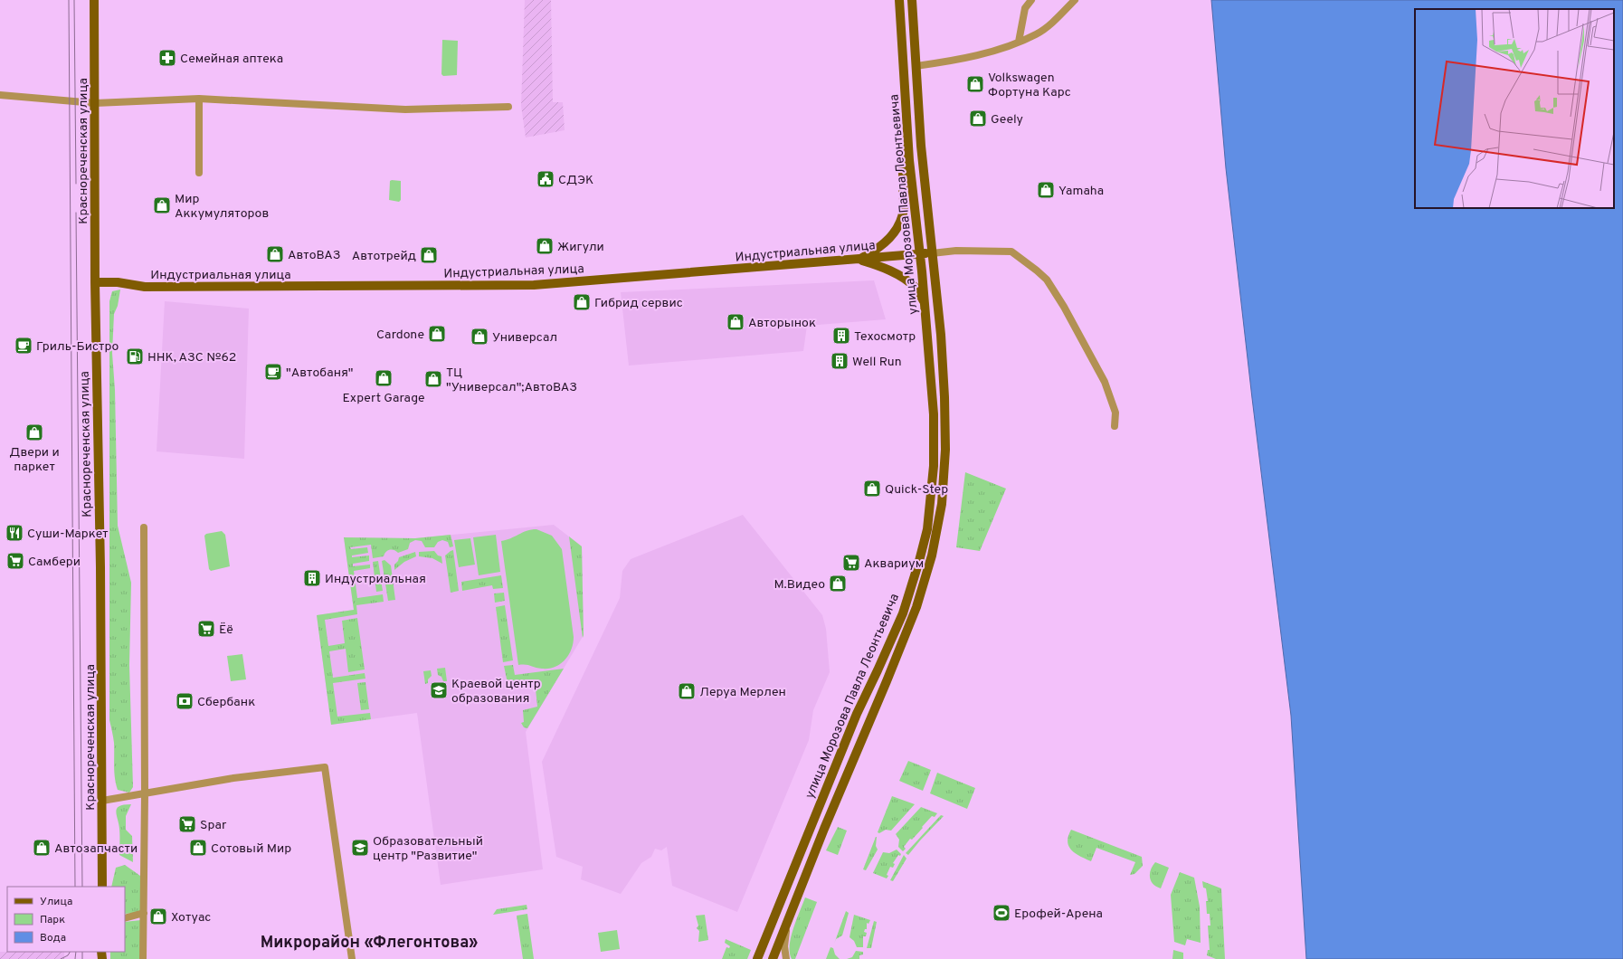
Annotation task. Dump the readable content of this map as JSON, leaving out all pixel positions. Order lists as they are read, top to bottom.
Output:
{
  "streets": {
    "main road": ["Краснореченская улица", "улица Морозова Павла Леонтьевича", "Индустриальная улица"]
  },
  "crossings": [
    ["Краснореченская улица", "Индустриальная улица"],
    ["улица Морозова Павла Леонтьевича", "Индустриальная улица"]
  ],
  "districts": ["Микрорайон «Флегонтова»"],
  "places": {
    "pharmacy": ["Семейная аптека"],
    "shop": [
      "Volkswagen Фортуна Карс",
      "Geely",
      "Yamaha",
      "Мир Аккумуляторов",
      "Жигули",
      "АвтоВАЗ",
      "Автотрейд",
      "Гибрид сервис",
      "Авторынок",
      "Cardone",
      "Универсал",
      "Expert Garage",
      "ТЦ \"Универсал\";АвтоВАЗ",
      "Двери и паркет",
      "Quick-Step",
      "М.Видео",
      "Леруа Мерлен",
      "Автозапчасти",
      "Сотовый Мир",
      "Хотуас"
    ],
    "public building": ["СДЭК"],
    "building": ["Техосмотр", "Well Run", "Индустриальная"],
    "cafe": ["Гриль-Бистро", "\"Автобаня\""],
    "fuel station": ["ННК, АЗС №62"],
    "restaurant": ["Суши-Маркет"],
    "supermarket": [
      "Самбери",
      "Аквариум",
      "Ёё",
      "Spar"
    ],
    "school or university": ["Краевой центр образования", "Образовательный центр \"Развитие\""],
    "bank": ["Сбербанк"],
    "sports": ["Ерофей-Арена"]
  },
  "legend": ["Улица", "Парк", "Вода"]
}
